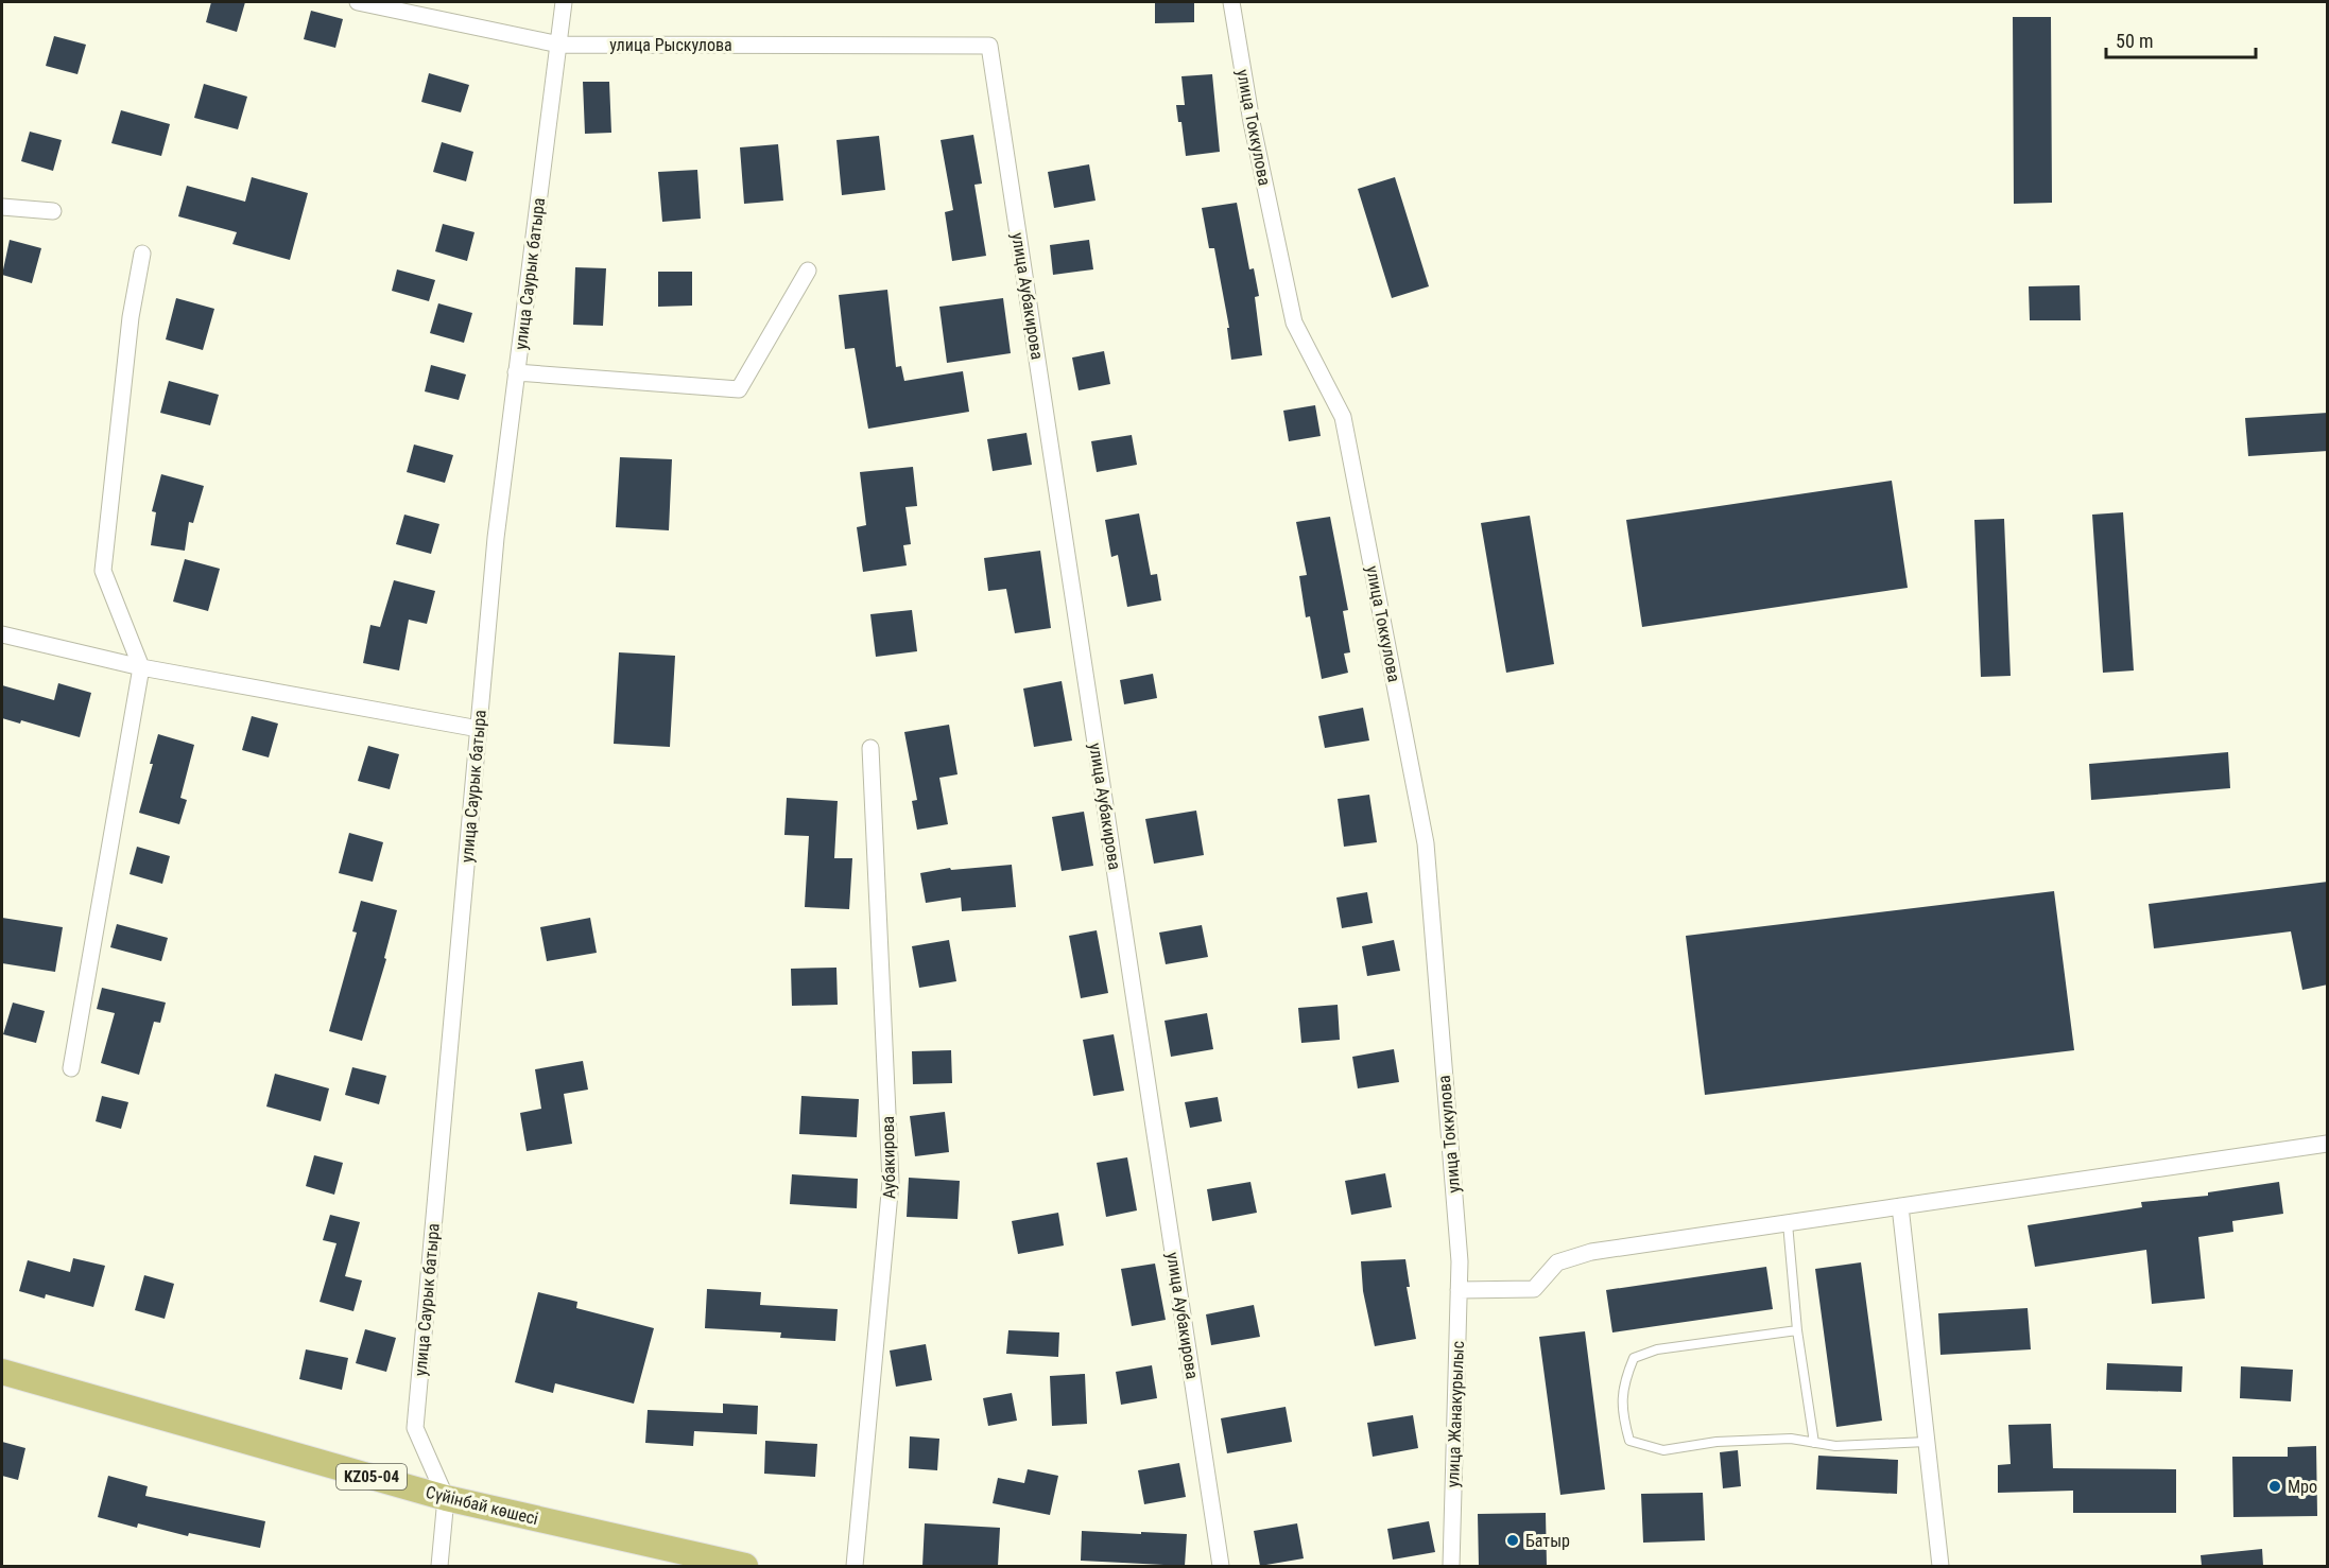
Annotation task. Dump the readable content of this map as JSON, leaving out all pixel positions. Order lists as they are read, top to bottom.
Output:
{
  "streets": {
    "main road": ["KZ05-04", "Сүйінбай көшесі"],
    "street": [
      "улица Рыскулова",
      "улица Токкулова",
      "улица Саурык батыра",
      "улица Аубакирова",
      "Аубакирова",
      "улица Жанакурылыс"
    ]
  },
  "crossings": [
    ["улица Рыскулова", "улица Саурык батыра"],
    ["улица Рыскулова", "улица Аубакирова"],
    ["улица Токкулова", "улица Жанакурылыс"],
    ["улица Саурык батыра", "Сүйінбай көшесі"]
  ],
  "places": ["Мро", "Батыр"],
  "scale_bar": "50 m"
}
